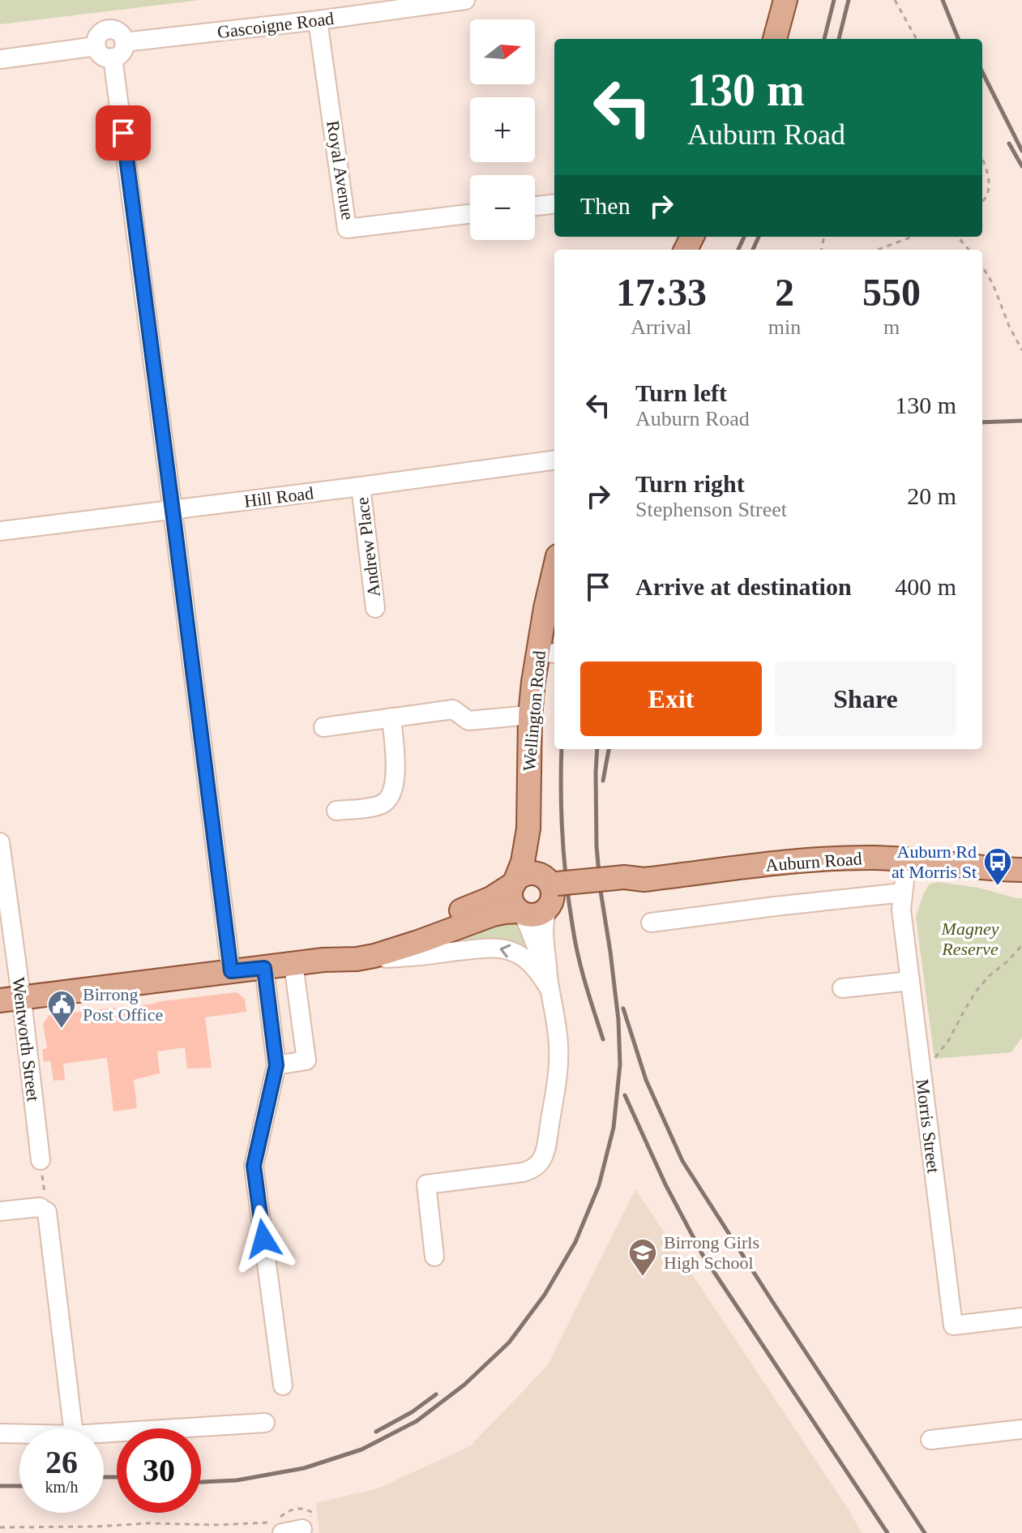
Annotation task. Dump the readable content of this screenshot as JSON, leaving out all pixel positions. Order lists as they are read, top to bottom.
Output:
{
  "streets": {
    "main road": ["Wellington Road", "Auburn Road"],
    "street": [
      "Gascoigne Road",
      "Royal Avenue",
      "Hill Road",
      "Andrew Place",
      "Wentworth Street",
      "Morris Street"
    ]
  },
  "crossings": [
    ["Gascoigne Road", "Royal Avenue"],
    ["Hill Road", "Andrew Place"],
    ["Wellington Road", "Auburn Road"],
    ["Auburn Road", "Morris Street"]
  ],
  "parks": ["Magney Reserve"],
  "places": {
    "bus stop": ["Auburn Rd at Morris St"],
    "public building": ["Birrong Post Office"],
    "school or university": ["Birrong Girls High School"]
  },
  "north": "right",
  "page": {
    "map_buttons": ["+", "−"],
    "turn": ["130 m", "Auburn Road"],
    "then": "Then",
    "eta": [
      "17:33",
      "Arrival",
      "2",
      "min",
      "550",
      "m"
    ],
    "list": [
      {
        "name": "Turn left",
        "note": "Auburn Road",
        "value": "130 m"
      },
      {
        "name": "Turn right",
        "note": "Stephenson Street",
        "value": "20 m"
      },
      {
        "name": "Arrive at destination",
        "value": "400 m"
      }
    ],
    "buttons": ["Exit", "Share"],
    "speed": "26 km/h",
    "limit": "30"
  }
}
